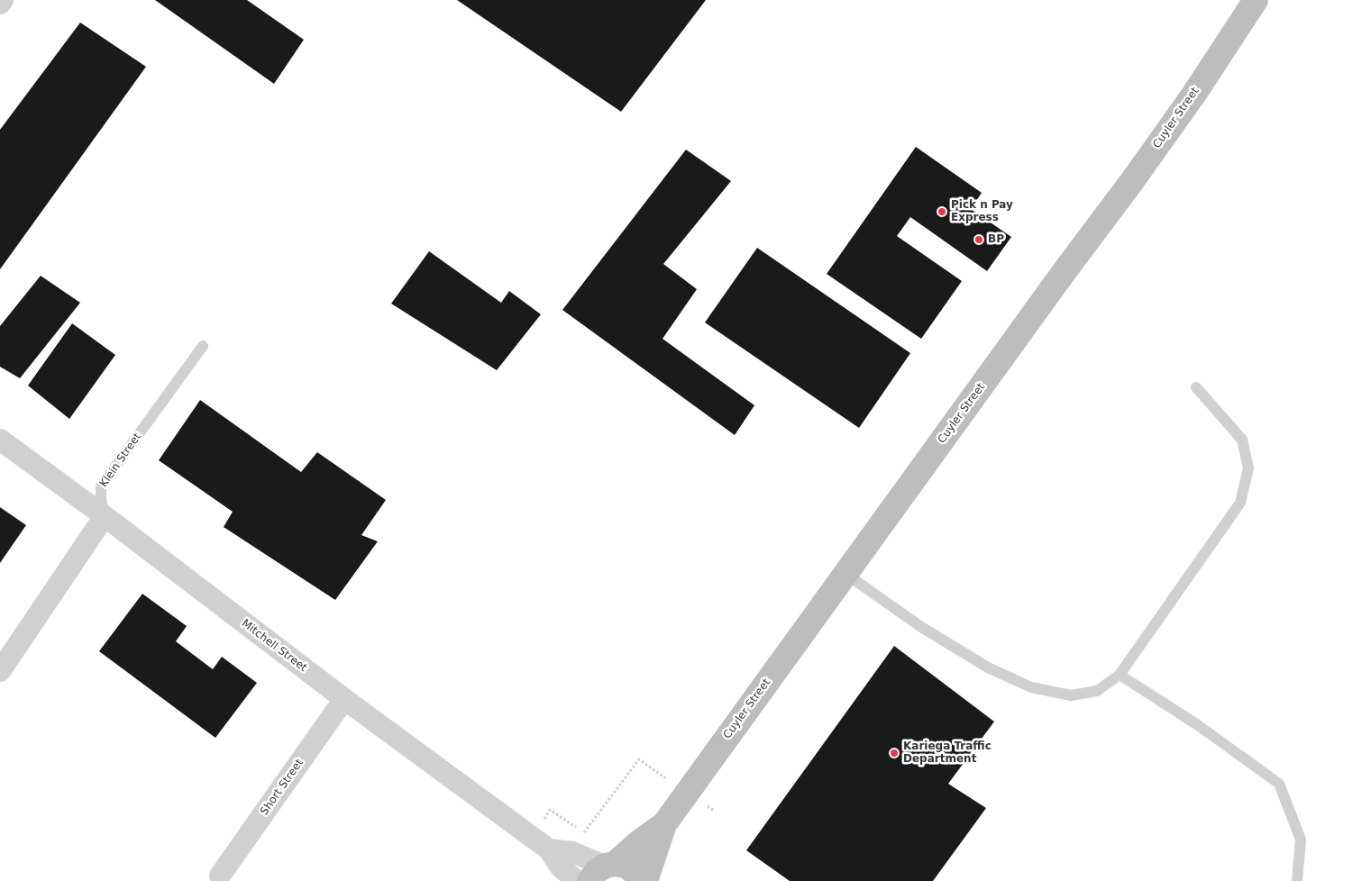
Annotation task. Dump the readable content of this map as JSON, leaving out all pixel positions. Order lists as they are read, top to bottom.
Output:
{
  "streets": {
    "main road": ["Cuyler Street"],
    "street": ["Mitchell Street", "Short Street"],
    "lane": ["Klein Street"]
  },
  "crossings": [
    ["Cuyler Street", "Mitchell Street"],
    ["Klein Street", "Mitchell Street"],
    ["Mitchell Street", "Short Street"]
  ],
  "places": ["Pick n Pay Express", "BP", "Kariega Traffic Department"]
}
